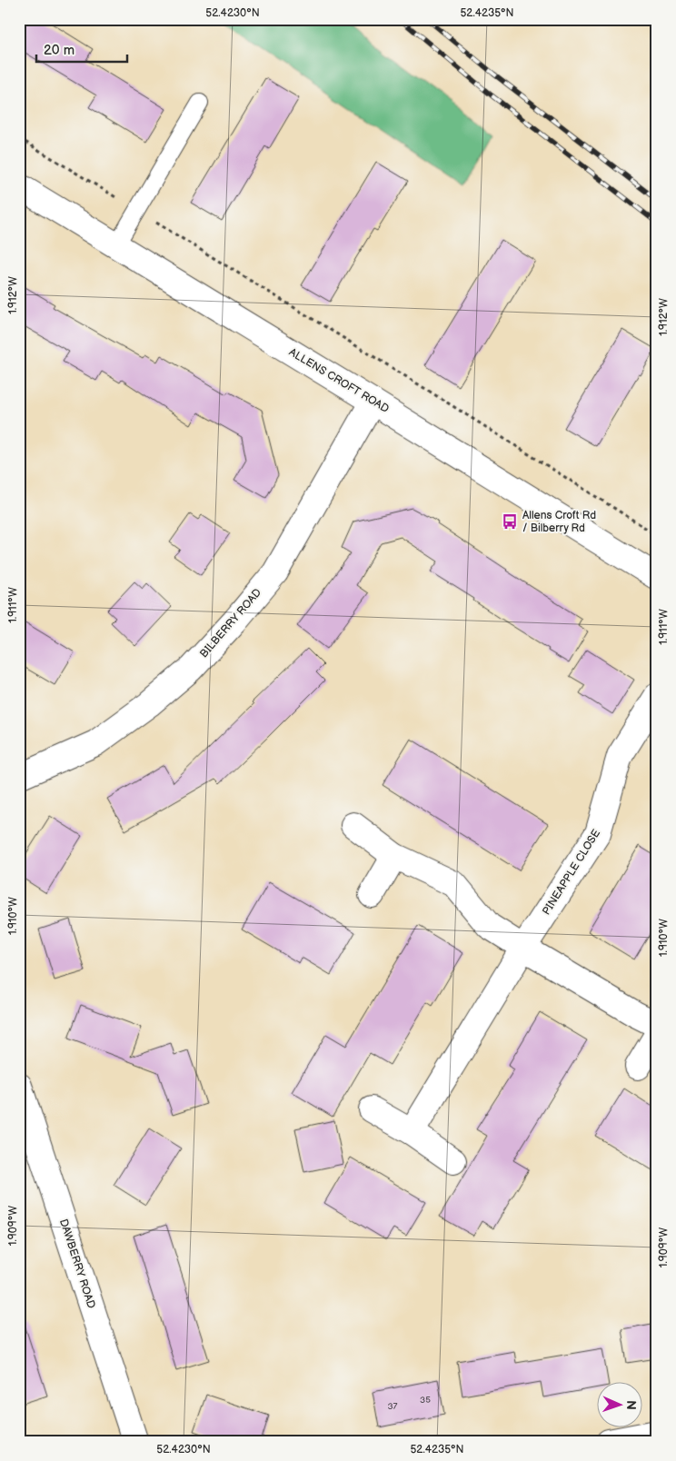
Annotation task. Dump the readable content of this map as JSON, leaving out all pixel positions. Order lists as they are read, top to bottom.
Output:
{
  "streets": {
    "street": [
      "ALLENS CROFT ROAD",
      "BILBERRY ROAD",
      "PINEAPPLE CLOSE",
      "DAWBERRY ROAD"
    ]
  },
  "crossings": [
    ["ALLENS CROFT ROAD", "BILBERRY ROAD"]
  ],
  "places": {
    "bus stop": ["Allens Croft Rd / Bilberry Rd"]
  },
  "house_numbers": ["35", "37"],
  "scale_bar": "20 m",
  "north": "right",
  "coordinates": [
    "52.4230°N",
    "52.4235°N",
    "1.912°W",
    "1.911°W",
    "1.910°W",
    "1.909°W"
  ]
}
